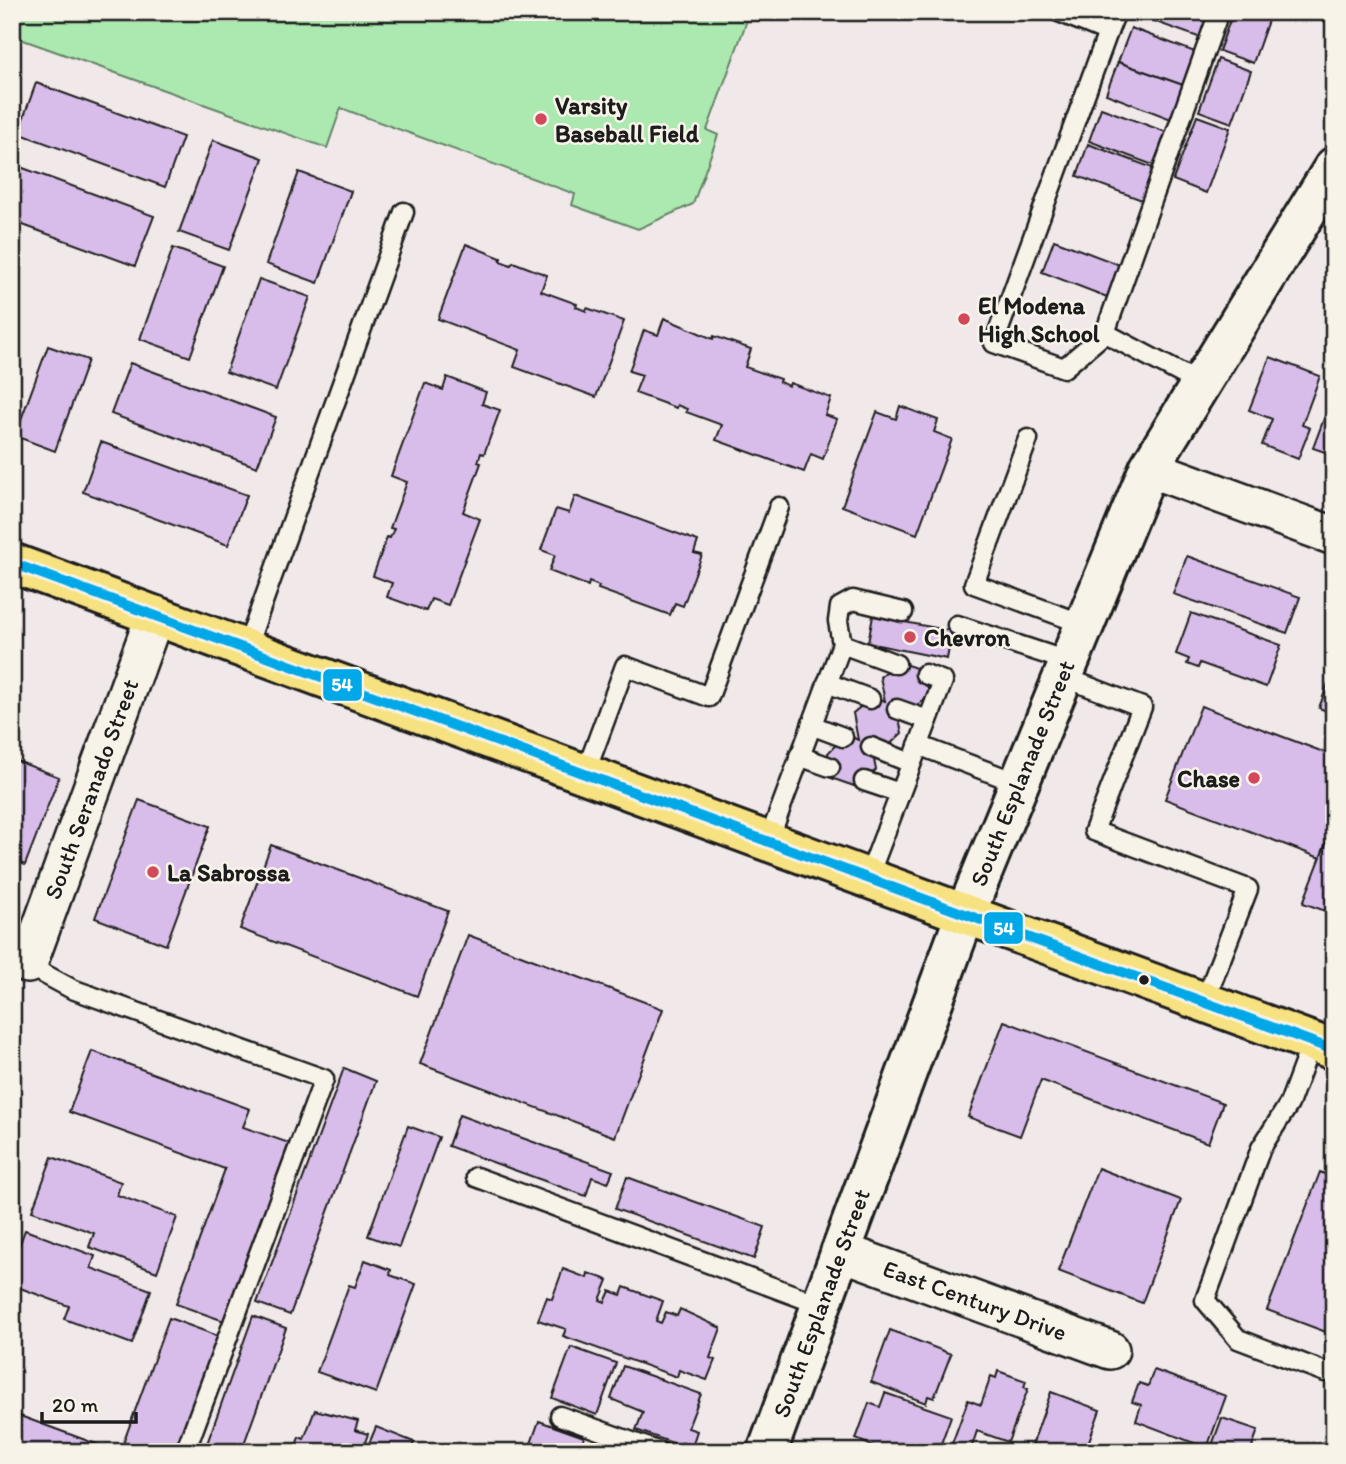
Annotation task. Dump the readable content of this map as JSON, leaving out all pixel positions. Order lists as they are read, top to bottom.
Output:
{
  "streets": {
    "street": ["South Esplanade Street", "South Seranado Street", "East Century Drive"]
  },
  "crossings": [
    ["South Esplanade Street", "East Century Drive"]
  ],
  "places": [
    "Varsity Baseball Field",
    "El Modena High School",
    "Chevron",
    "Chase",
    "La Sabrossa"
  ],
  "lines": ["transit line 54"],
  "scale_bar": "20 m"
}
